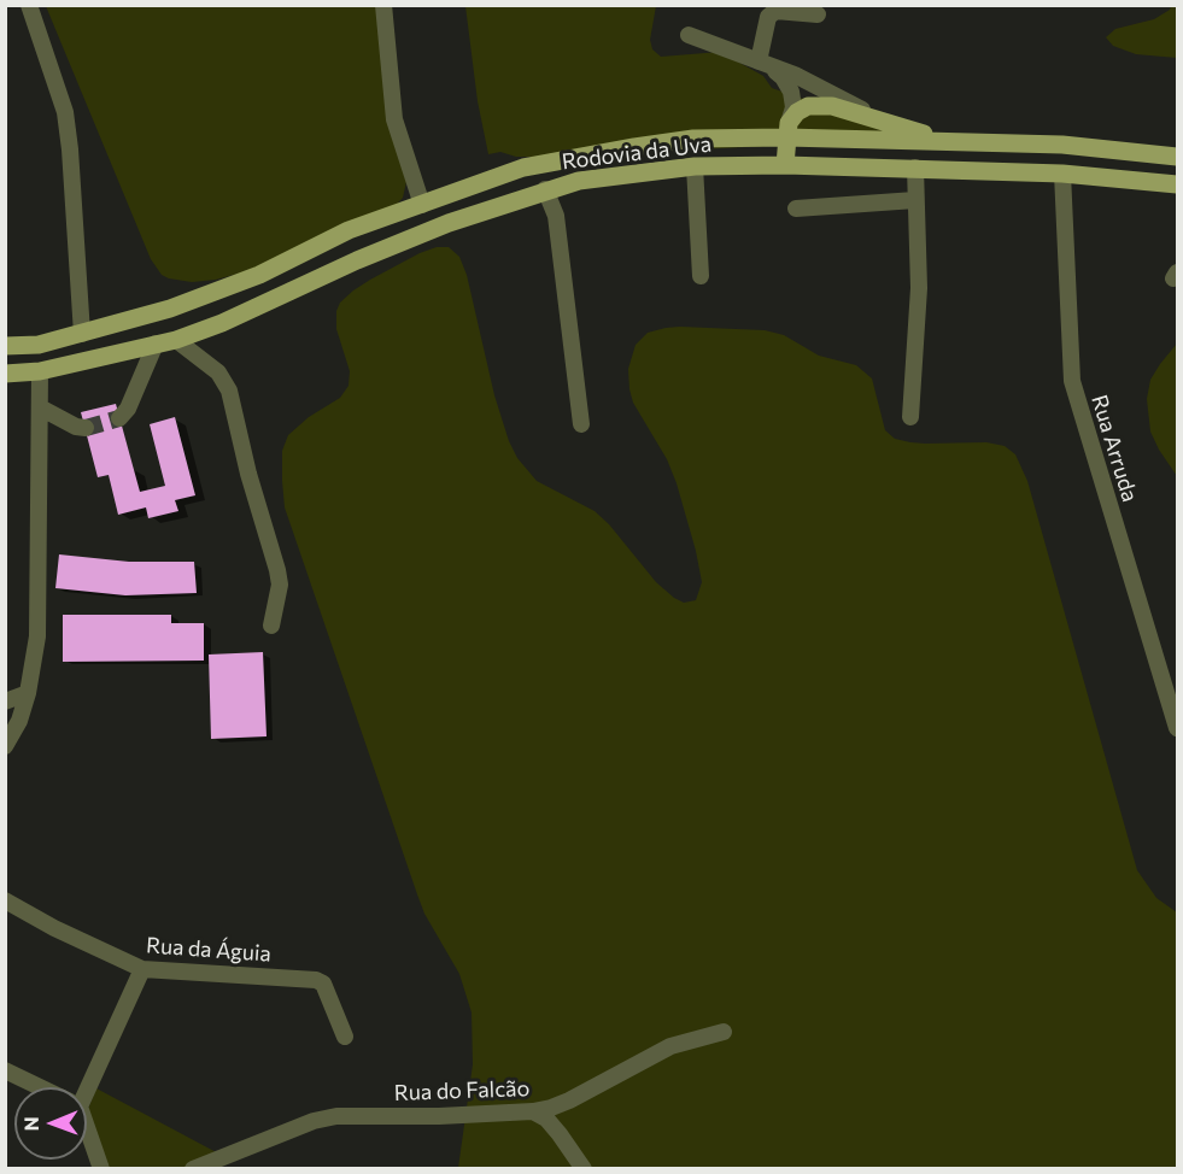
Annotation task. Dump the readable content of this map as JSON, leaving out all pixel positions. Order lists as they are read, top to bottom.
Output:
{
  "streets": {
    "main road": ["Rodovia da Uva"],
    "street": ["Rua Arruda", "Rua da Águia", "Rua do Falcão"]
  },
  "crossings": [
    ["Rodovia da Uva", "Rua Arruda"]
  ],
  "north": "left"
}
